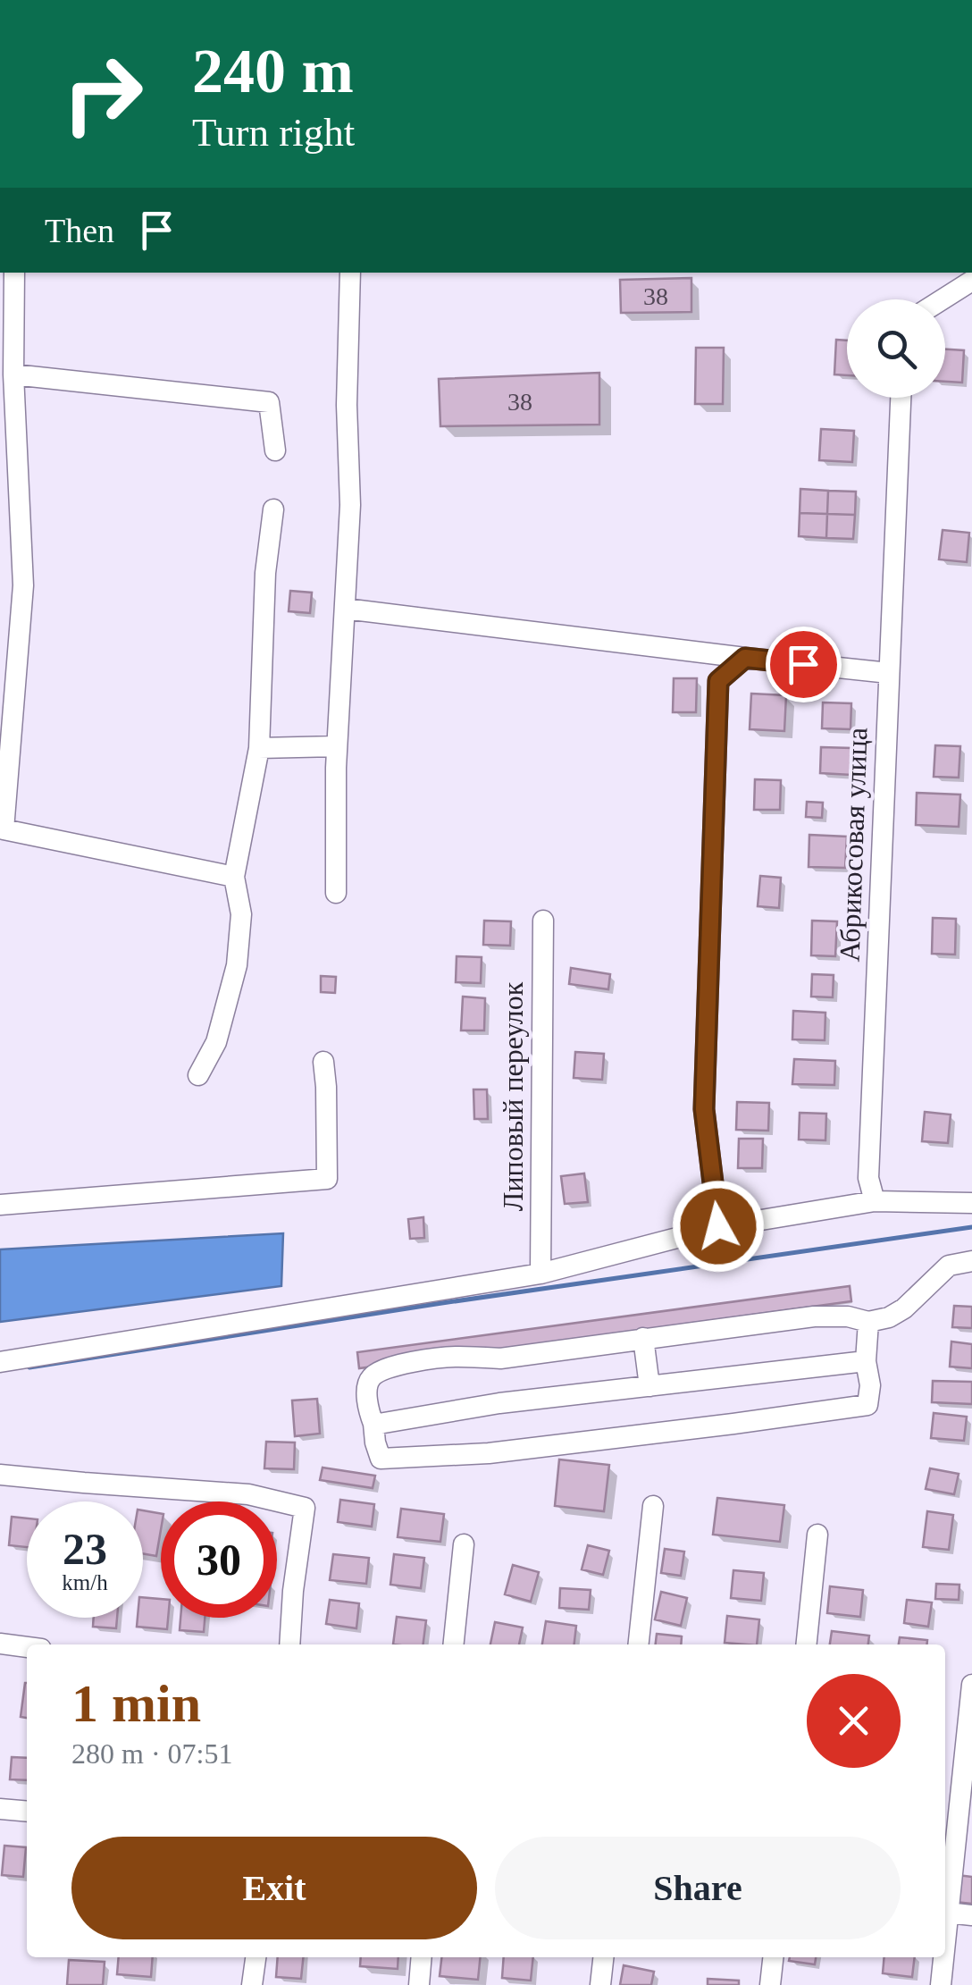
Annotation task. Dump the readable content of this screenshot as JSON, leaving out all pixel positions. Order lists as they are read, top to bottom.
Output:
{
  "streets": {
    "street": ["Абрикосовая улица", "Липовый переулок"]
  },
  "house_numbers": ["38", "38"],
  "page": {
    "turn": ["240 m", "Turn right"],
    "then": "Then",
    "speed": "23 km/h",
    "limit": "30",
    "heading": ["1 min", "280 m · 07:51"],
    "buttons": ["Exit", "Share"]
  }
}
